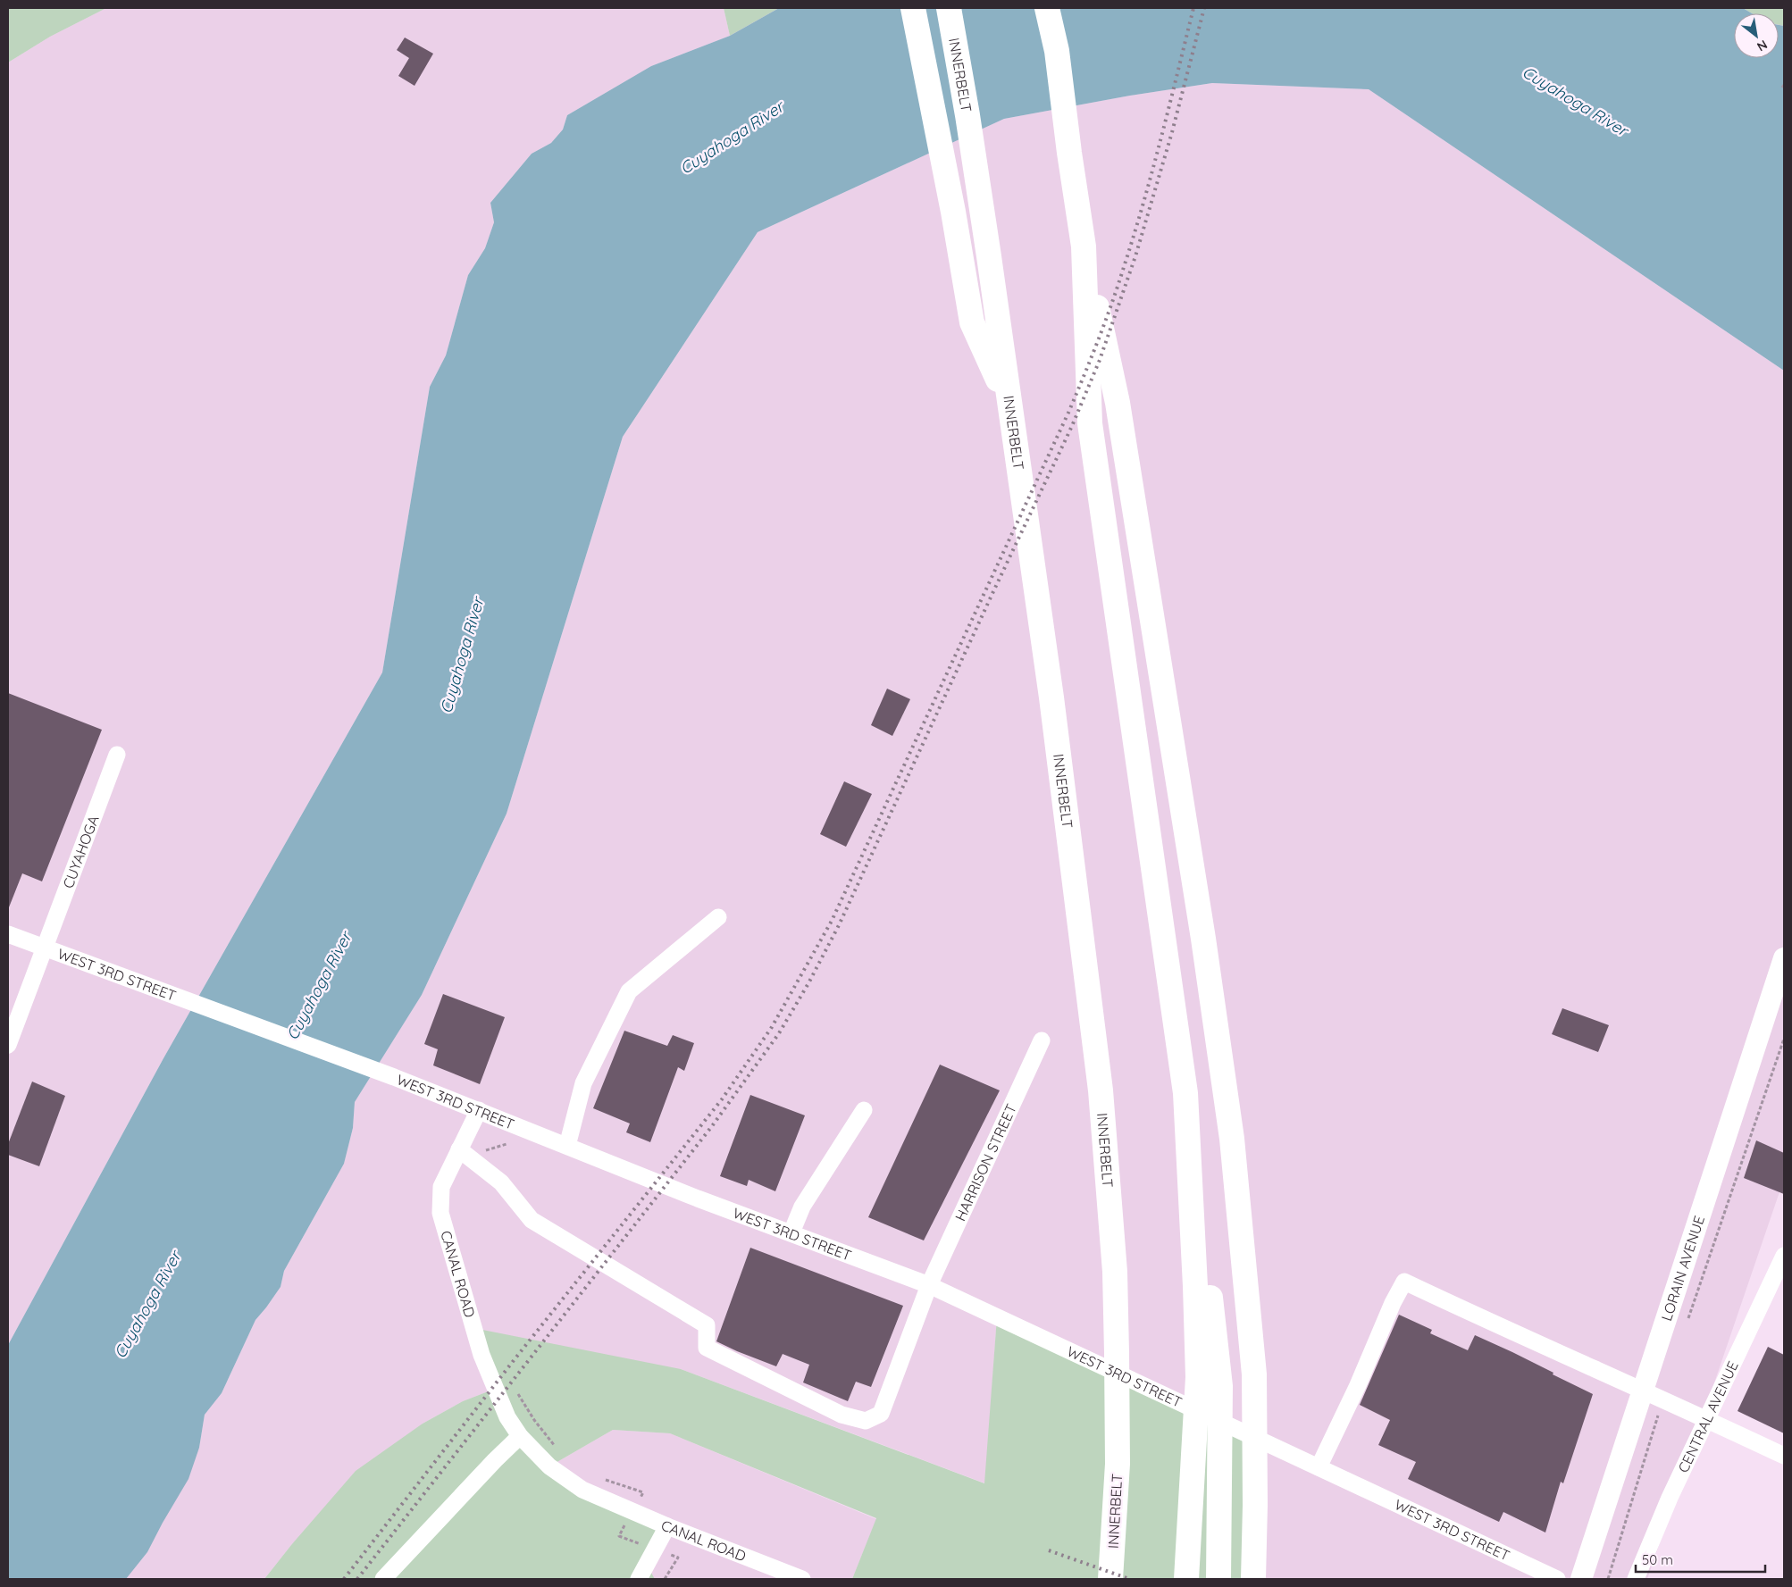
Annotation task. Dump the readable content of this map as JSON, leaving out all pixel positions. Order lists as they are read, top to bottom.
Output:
{
  "streets": {
    "highway": ["INNERBELT"],
    "main road": ["LORAIN AVENUE"],
    "street": [
      "CUYAHOGA",
      "WEST 3RD STREET",
      "HARRISON STREET",
      "CANAL ROAD",
      "CENTRAL AVENUE"
    ]
  },
  "crossings": [
    ["CUYAHOGA", "WEST 3RD STREET"],
    ["WEST 3RD STREET", "HARRISON STREET"],
    ["WEST 3RD STREET", "CANAL ROAD"],
    ["HARRISON STREET", "CANAL ROAD"]
  ],
  "water": ["Cuyahoga River"],
  "scale_bar": "50 m",
  "north": "bottom right"
}
